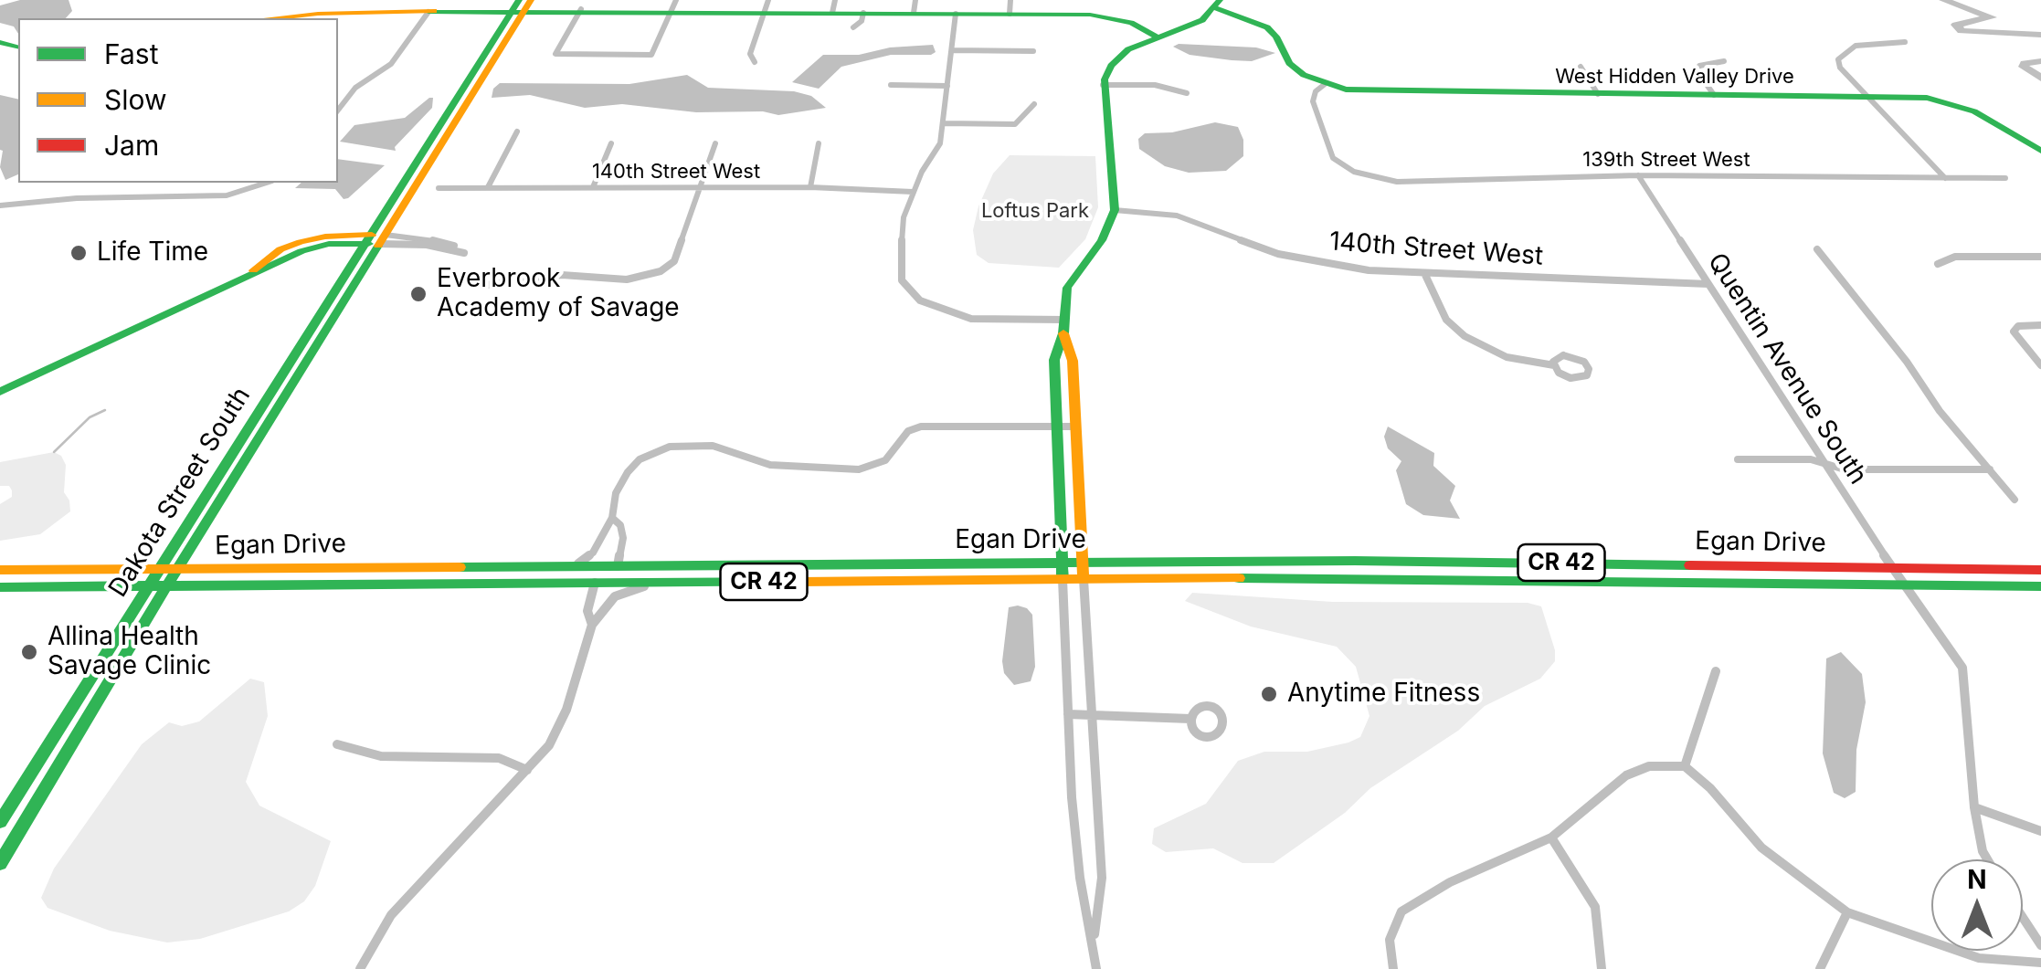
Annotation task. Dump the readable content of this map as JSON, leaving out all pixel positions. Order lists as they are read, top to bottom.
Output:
{
  "streets": {
    "main road": [
      "West Hidden Valley Drive",
      "Dakota Street South",
      "Egan Drive",
      "CR 42"
    ],
    "street": ["139th Street West", "140th Street West", "Quentin Avenue South"]
  },
  "crossings": [
    ["West Hidden Valley Drive", "139th Street West"],
    ["139th Street West", "Quentin Avenue South"],
    ["140th Street West", "Quentin Avenue South"],
    ["Quentin Avenue South", "Egan Drive"],
    ["Dakota Street South", "Egan Drive"]
  ],
  "parks": ["Loftus Park"],
  "places": [
    "Life Time",
    "Everbrook Academy of Savage",
    "Allina Health Savage Clinic",
    "Anytime Fitness"
  ],
  "legend": ["Fast", "Slow", "Jam"],
  "north": "top"
}
